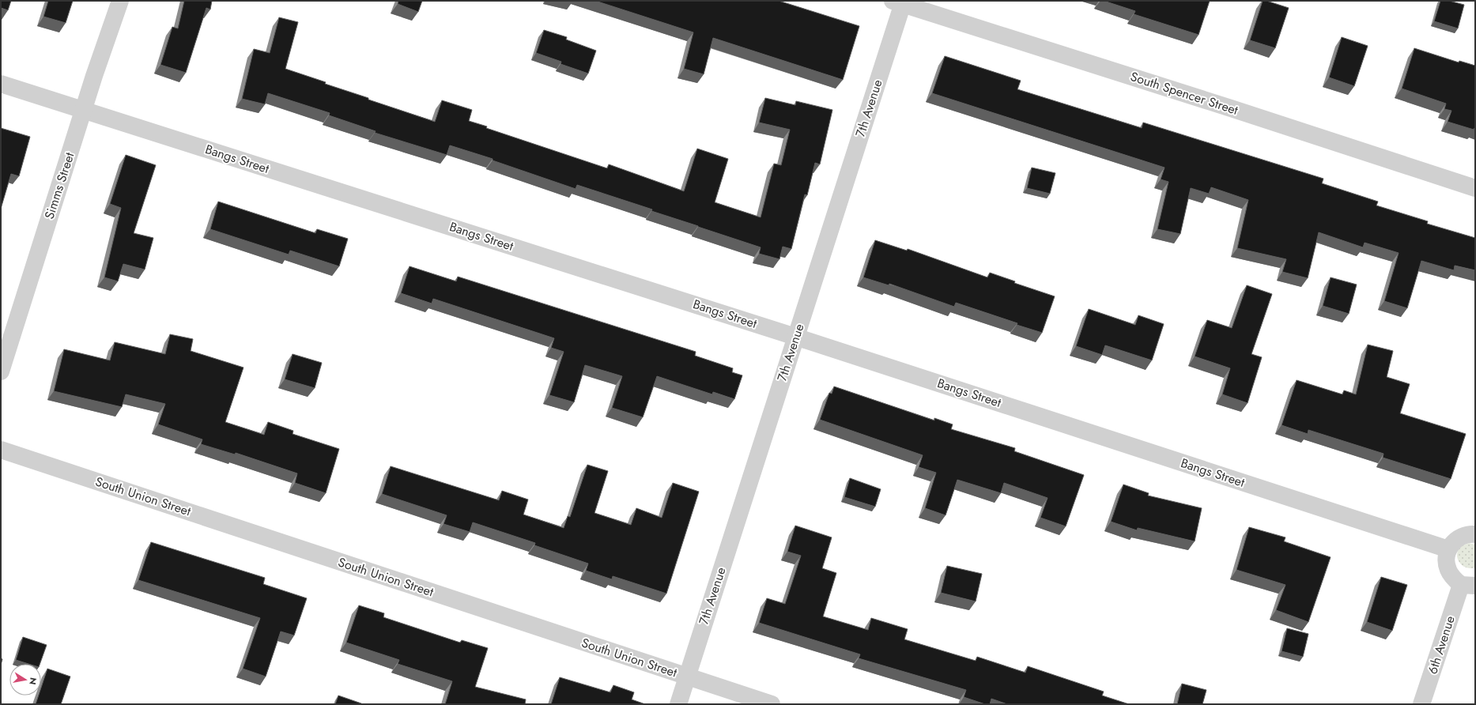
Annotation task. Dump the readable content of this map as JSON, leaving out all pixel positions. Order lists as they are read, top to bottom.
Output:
{
  "streets": {
    "street": [
      "South Spencer Street",
      "7th Avenue",
      "Bangs Street",
      "Simms Street",
      "South Union Street",
      "6th Avenue"
    ]
  },
  "crossings": [
    ["South Spencer Street", "7th Avenue"],
    ["7th Avenue", "Bangs Street"],
    ["7th Avenue", "South Union Street"],
    ["Bangs Street", "Simms Street"]
  ],
  "north": "right"
}
